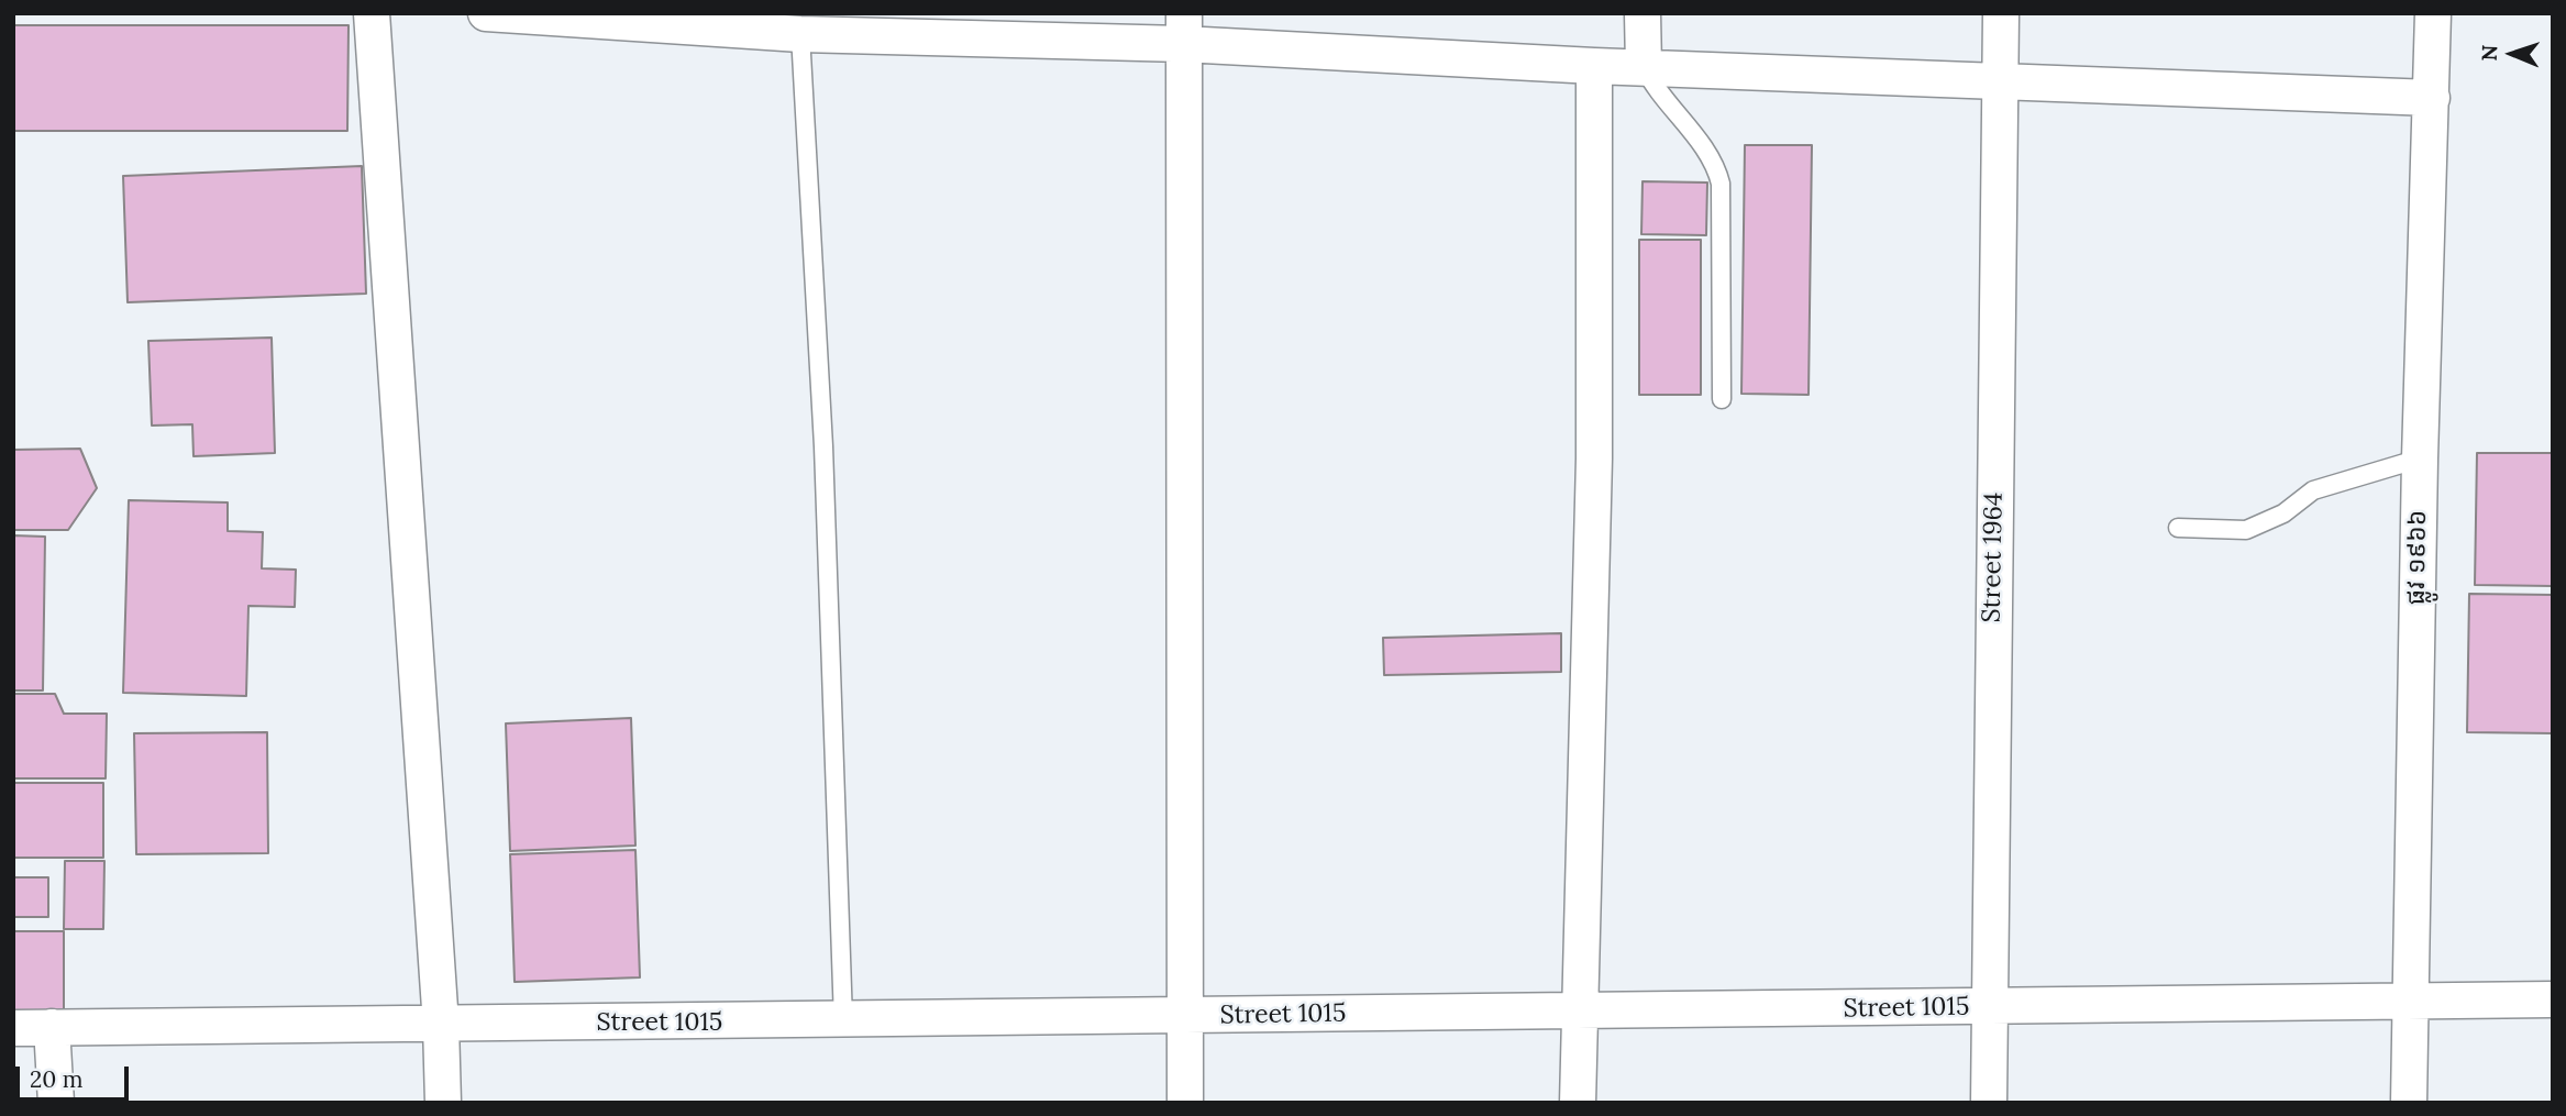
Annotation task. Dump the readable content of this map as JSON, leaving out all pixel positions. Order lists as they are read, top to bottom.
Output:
{
  "streets": {
    "street": ["Street 1964", "ផ្លូវ ១៩៦៦", "Street 1015"]
  },
  "crossings": [
    ["Street 1964", "Street 1015"],
    ["ផ្លូវ ១៩៦៦", "Street 1015"]
  ],
  "scale_bar": "20 m",
  "north": "left"
}
